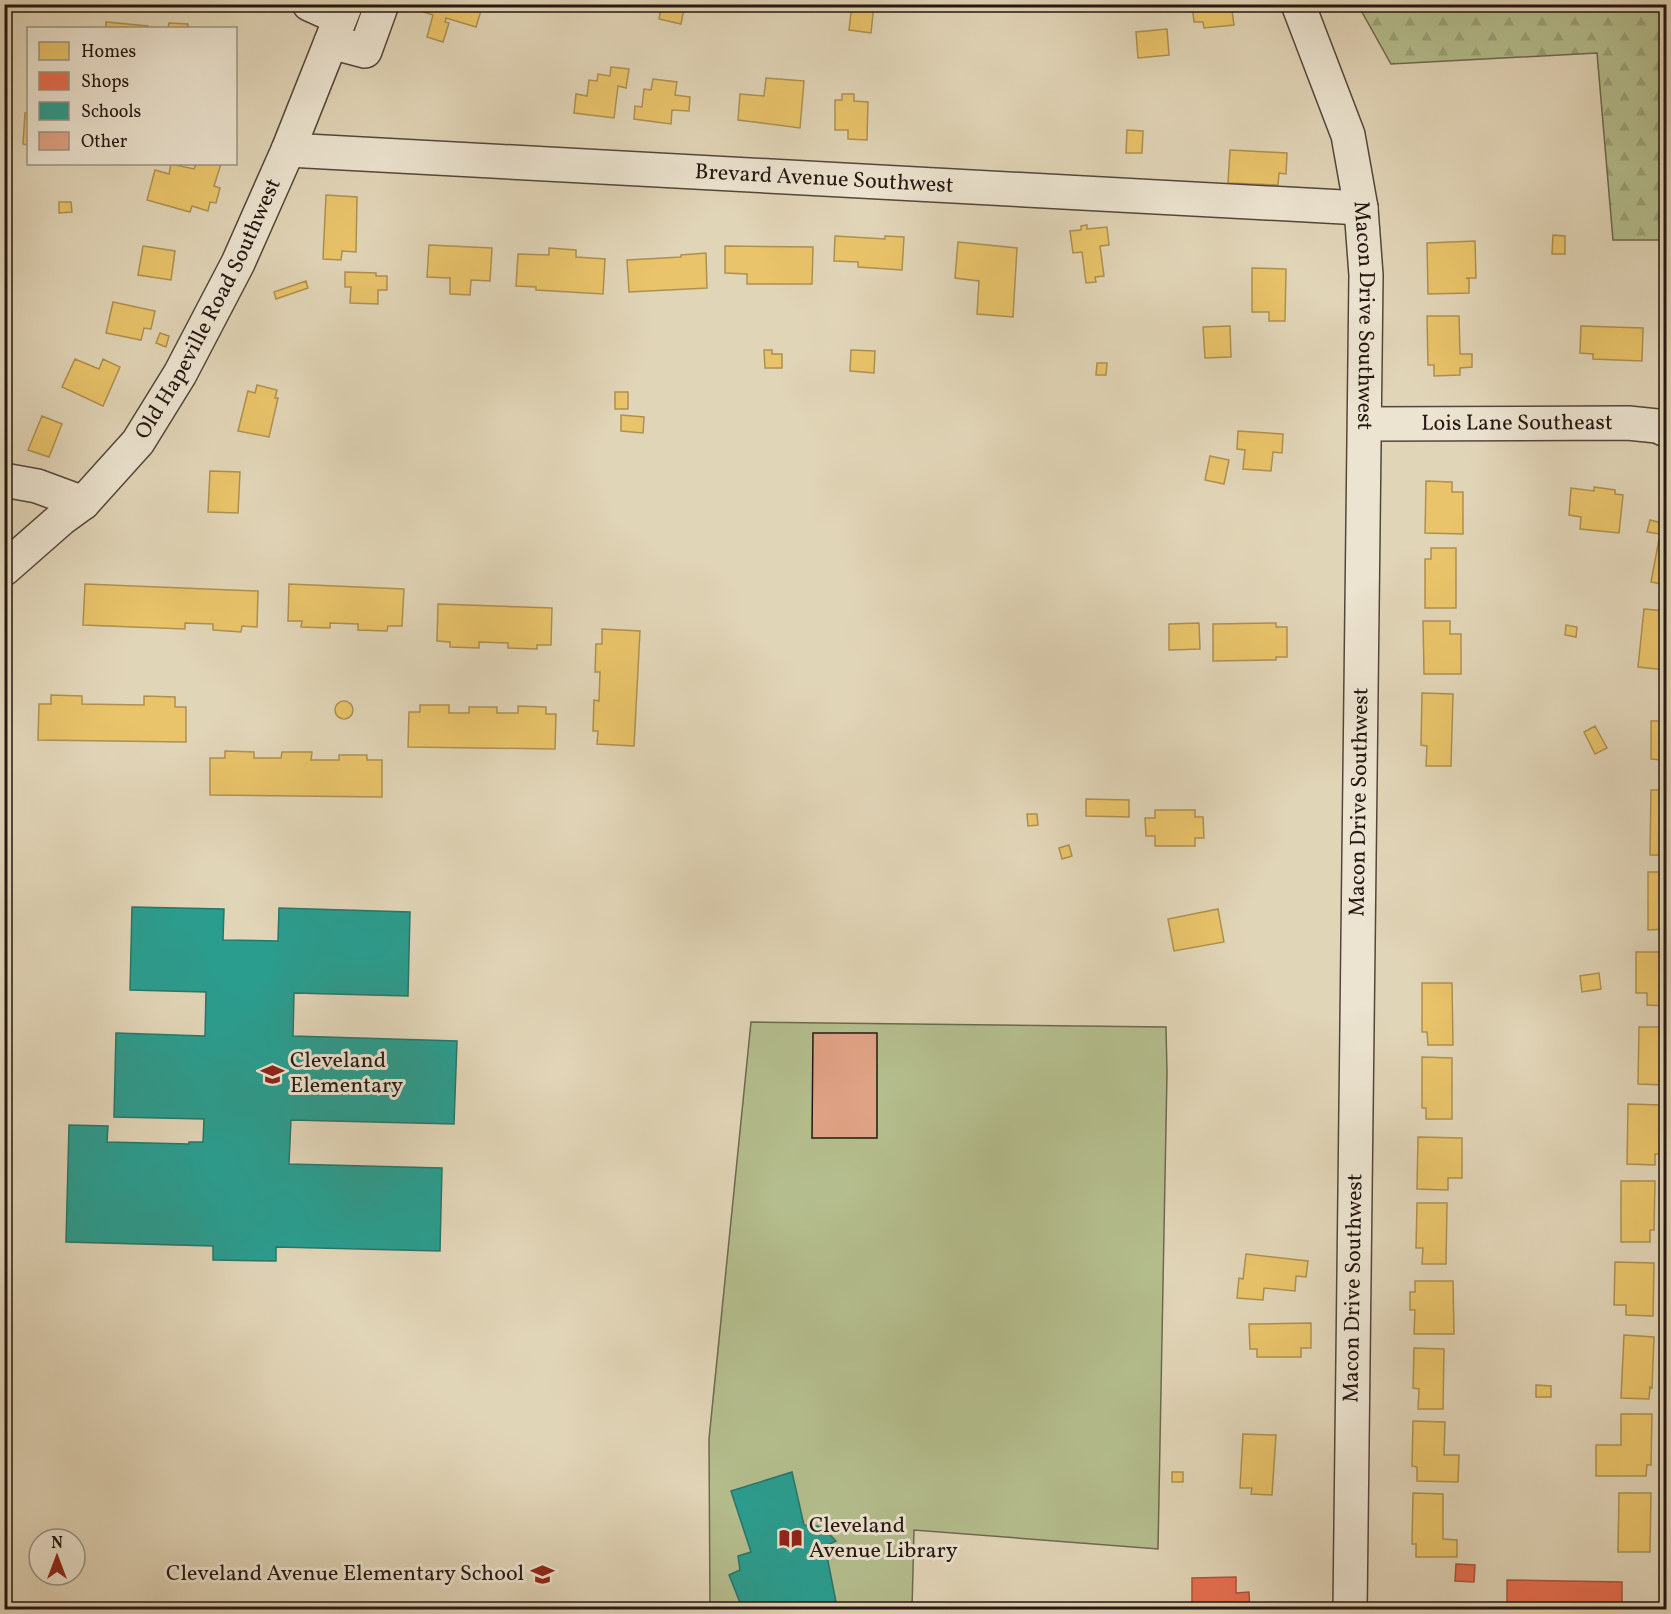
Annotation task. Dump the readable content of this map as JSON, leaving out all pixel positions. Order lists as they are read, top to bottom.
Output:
{
  "streets": {
    "street": [
      "Brevard Avenue Southwest",
      "Old Hapeville Road Southwest",
      "Macon Drive Southwest",
      "Lois Lane Southeast"
    ]
  },
  "crossings": [
    ["Brevard Avenue Southwest", "Old Hapeville Road Southwest"],
    ["Brevard Avenue Southwest", "Macon Drive Southwest"],
    ["Macon Drive Southwest", "Lois Lane Southeast"]
  ],
  "places": {
    "school or university": ["Cleveland Elementary", "Cleveland Avenue Elementary School"],
    "library": ["Cleveland Avenue Library"]
  },
  "legend": [
    "Homes",
    "Shops",
    "Schools",
    "Other"
  ],
  "north": "top"
}
